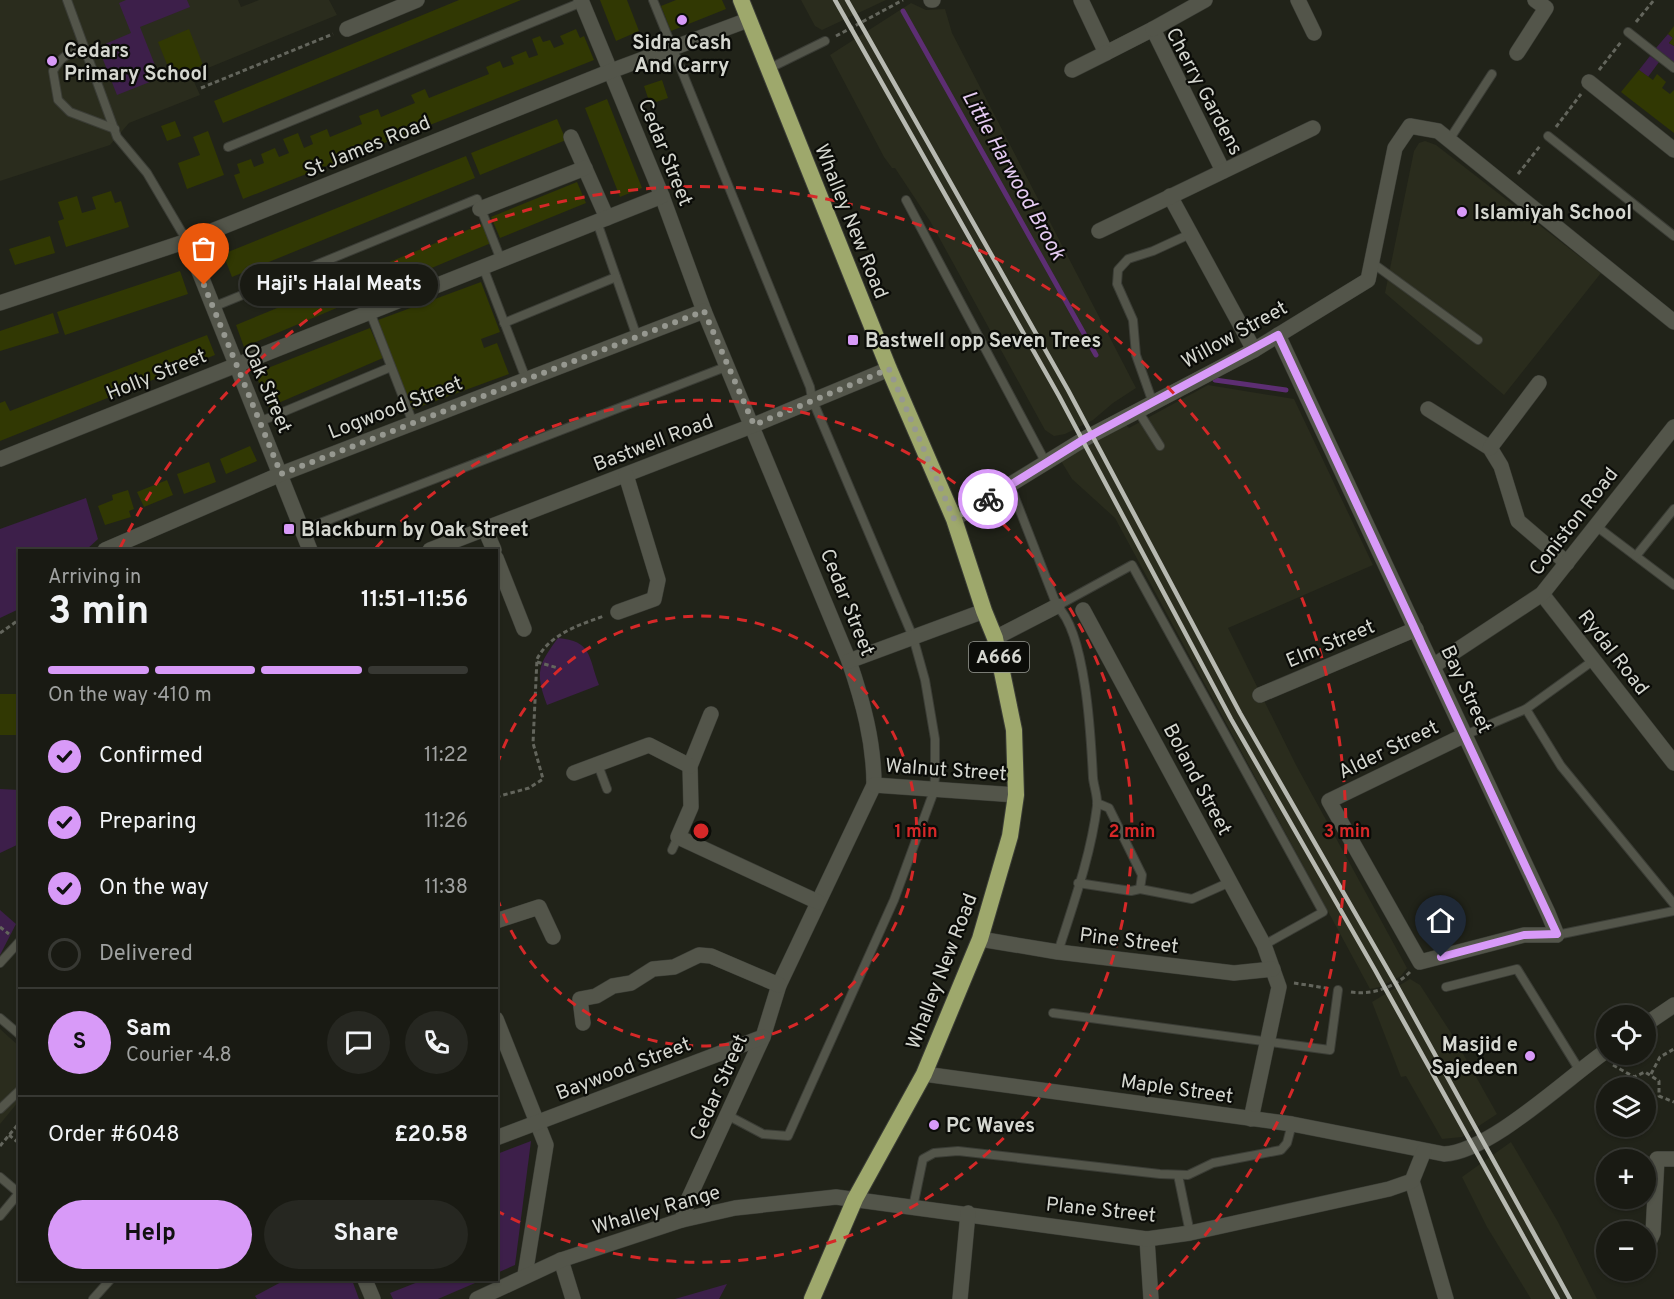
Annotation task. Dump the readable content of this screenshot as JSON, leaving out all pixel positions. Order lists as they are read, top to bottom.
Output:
{
  "streets": {
    "highway": ["Whalley New Road", "A666"],
    "street": [
      "Cherry Gardens",
      "St James Road",
      "Cedar Street",
      "Willow Street",
      "Holly Street",
      "Oak Street",
      "Logwood Street",
      "Bastwell Road",
      "Coniston Road",
      "Elm Street",
      "Rydal Road",
      "Bay Street",
      "Alder Street",
      "Walnut Street",
      "Boland Street",
      "Pine Street",
      "Baywood Street",
      "Maple Street",
      "Whalley Range",
      "Plane Street"
    ]
  },
  "crossings": [
    ["St James Road", "Cedar Street"],
    ["St James Road", "Whalley New Road"],
    ["St James Road", "Oak Street"],
    ["Cedar Street", "Holly Street"],
    ["Cedar Street", "Logwood Street"],
    ["Cedar Street", "Bastwell Road"],
    ["Cedar Street", "Walnut Street"],
    ["Cedar Street", "Baywood Street"],
    ["Cedar Street", "Whalley Range"],
    ["Whalley New Road", "Willow Street"],
    ["Whalley New Road", "Bastwell Road"],
    ["Whalley New Road", "Walnut Street"],
    ["Whalley New Road", "Pine Street"],
    ["Whalley New Road", "Maple Street"],
    ["Whalley New Road", "Whalley Range"],
    ["Whalley New Road", "Plane Street"],
    ["Willow Street", "Bay Street"],
    ["Holly Street", "Oak Street"],
    ["Oak Street", "Logwood Street"],
    ["Coniston Road", "Rydal Road"],
    ["Coniston Road", "Bay Street"],
    ["Elm Street", "Bay Street"],
    ["Bay Street", "Alder Street"],
    ["Boland Street", "Pine Street"],
    ["Whalley Range", "Plane Street"]
  ],
  "water": ["Little Harwood Brook"],
  "places": {
    "other": [
      "Sidra Cash And Carry",
      "Cedars Primary School",
      "Islamiyah School",
      "Haji's Halal Meats",
      "Masjid e Sajedeen",
      "PC Waves"
    ],
    "transit": ["Bastwell opp Seven Trees", "Blackburn by Oak Street"]
  },
  "page": {
    "bubble": "Haji's Halal Meats",
    "heading": ["3 min", "Arriving in", "11:51–11:56"],
    "panel": [
      "Sam",
      "Courier · 4.8",
      "Order #6048",
      "£20.58"
    ],
    "bar": "On the way · 410 m",
    "list": [
      ["Confirmed", "11:22"],
      ["Preparing", "11:26"],
      ["On the way", "11:38"],
      "Delivered"
    ],
    "map_buttons": ["+", "−"],
    "round": "S",
    "buttons": ["Help", "Share"]
  },
  "rings": ["1 min", "2 min", "3 min"]
}
